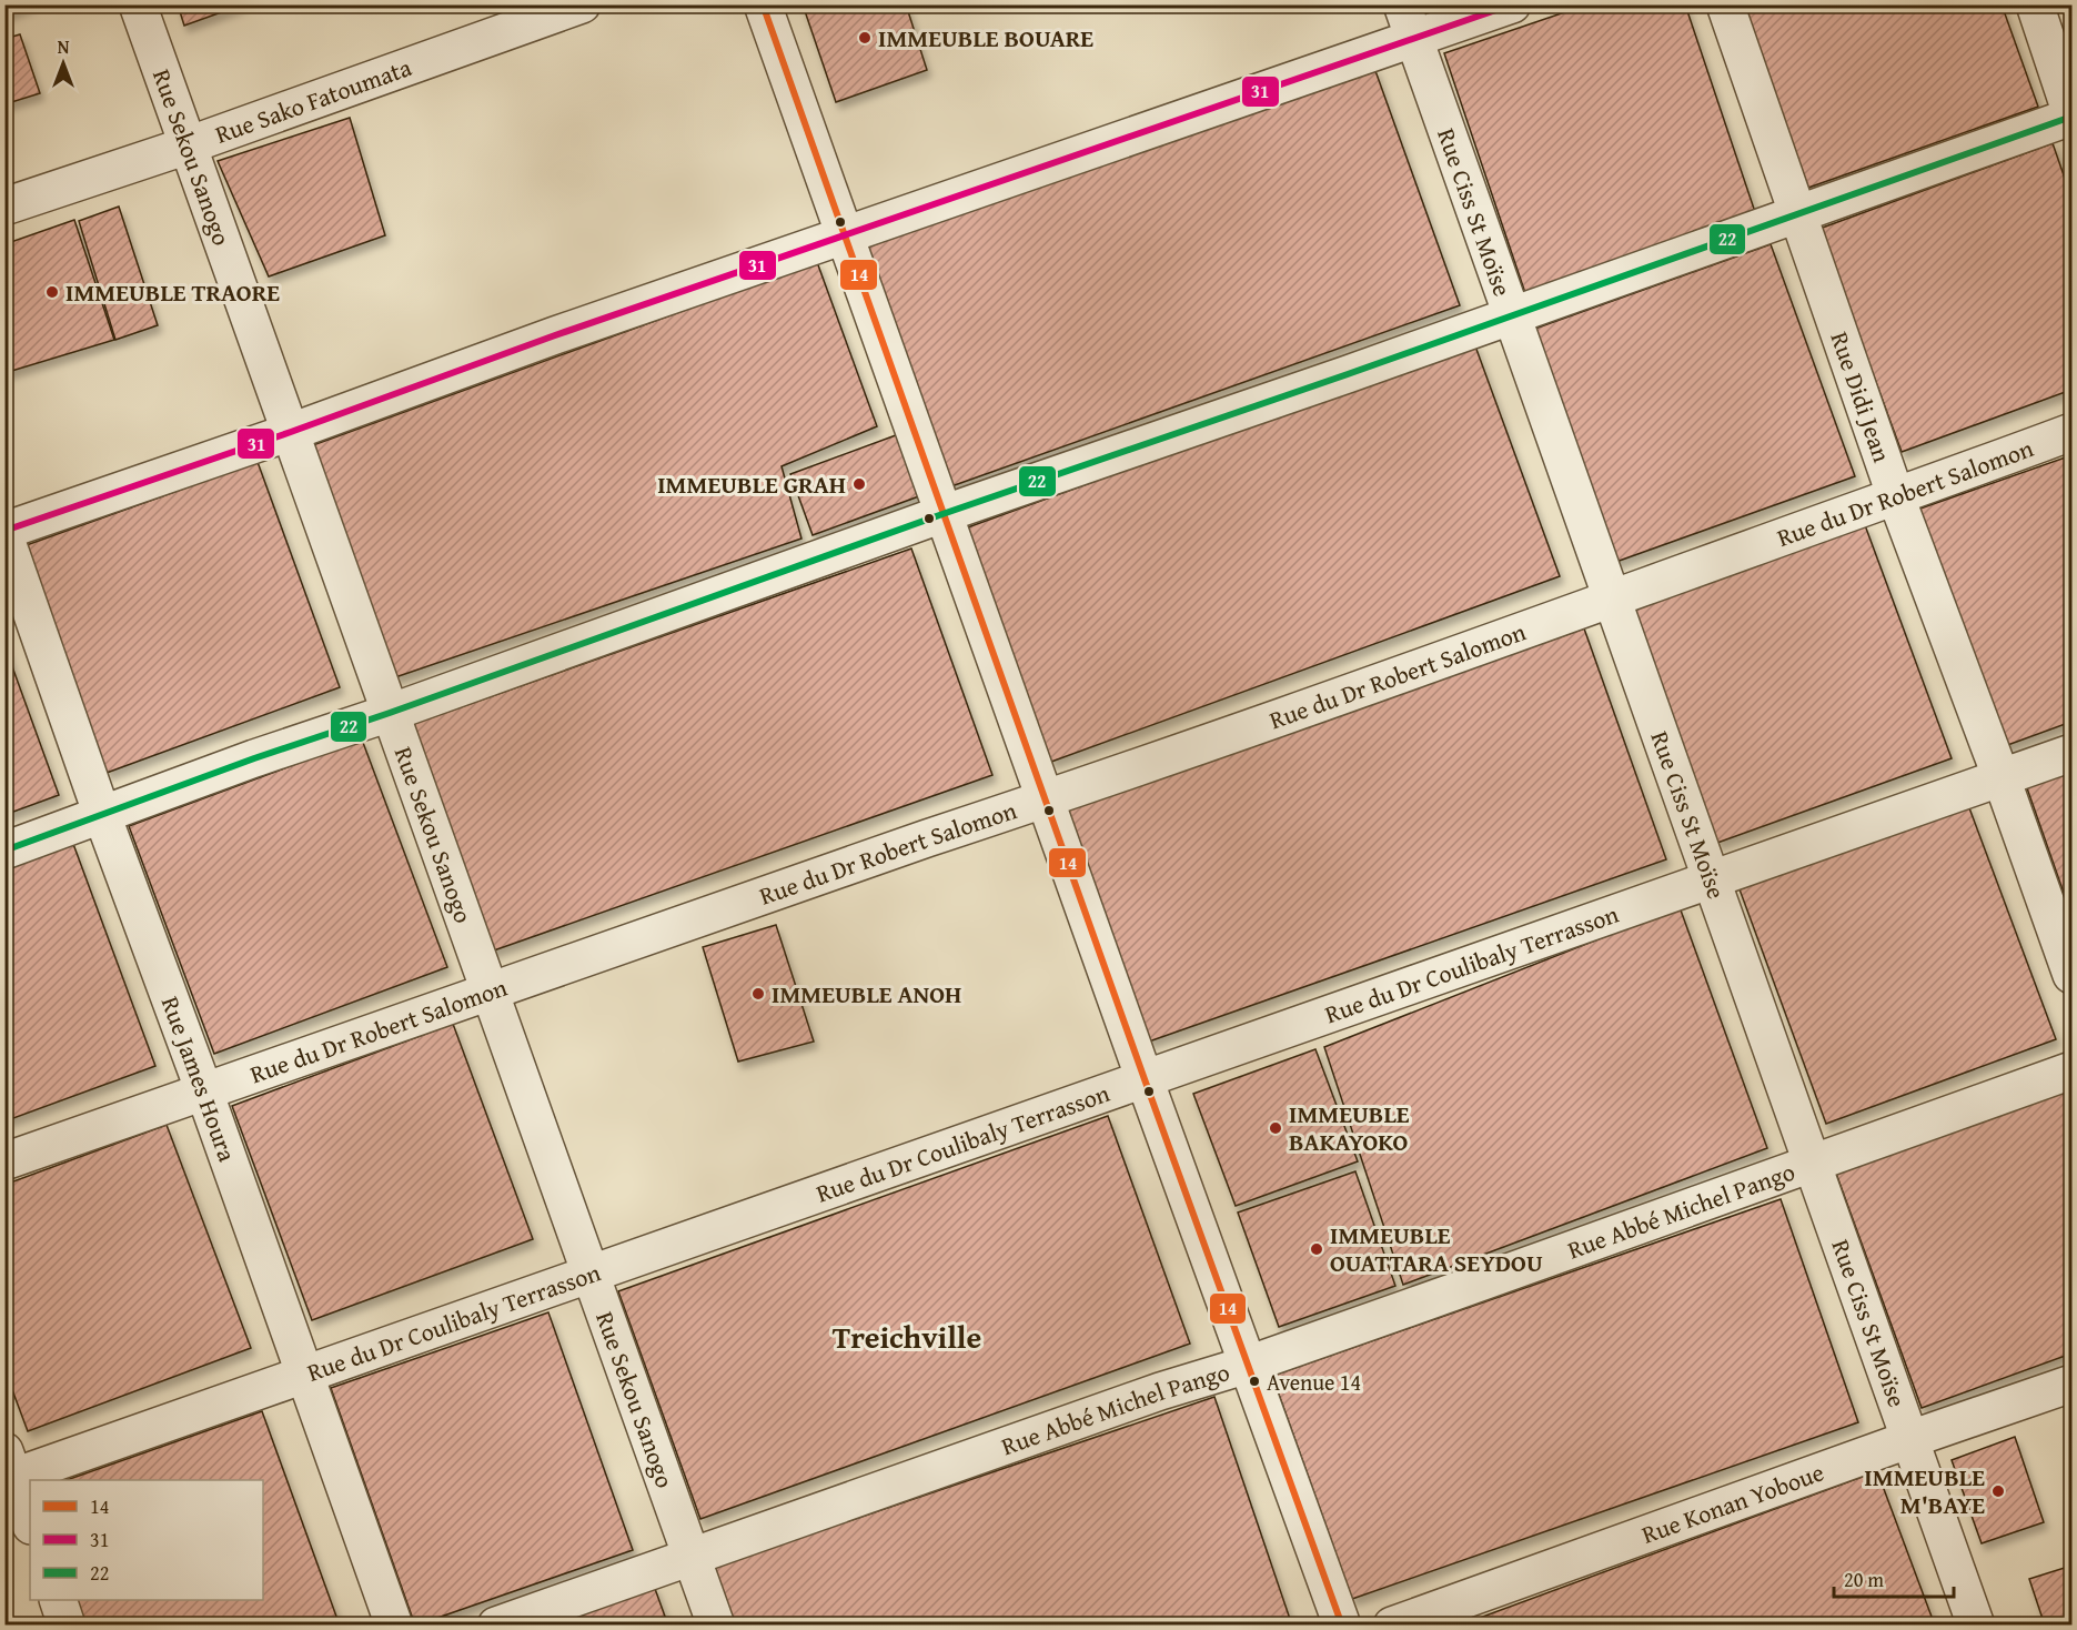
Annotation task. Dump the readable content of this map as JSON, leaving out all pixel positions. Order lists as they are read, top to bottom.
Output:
{
  "streets": {
    "street": [
      "Rue Sako Fatoumata",
      "Rue Sekou Sanogo",
      "Rue Ciss St Moïse",
      "Rue Didi Jean",
      "Rue du Dr Robert Salomon",
      "Rue du Dr Coulibaly Terrasson",
      "Rue James Houra",
      "Rue Abbé Michel Pango",
      "Rue Konan Yoboue"
    ]
  },
  "crossings": [
    ["Rue Sako Fatoumata", "Rue Sekou Sanogo"],
    ["Rue Sekou Sanogo", "Rue du Dr Robert Salomon"],
    ["Rue Sekou Sanogo", "Rue du Dr Coulibaly Terrasson"],
    ["Rue Sekou Sanogo", "Rue Abbé Michel Pango"],
    ["Rue Ciss St Moïse", "Rue du Dr Robert Salomon"],
    ["Rue Ciss St Moïse", "Rue du Dr Coulibaly Terrasson"],
    ["Rue Ciss St Moïse", "Rue Abbé Michel Pango"],
    ["Rue Ciss St Moïse", "Rue Konan Yoboue"],
    ["Rue Didi Jean", "Rue du Dr Robert Salomon"],
    ["Rue Didi Jean", "Rue du Dr Coulibaly Terrasson"],
    ["Rue du Dr Robert Salomon", "Rue James Houra"],
    ["Rue du Dr Coulibaly Terrasson", "Rue James Houra"]
  ],
  "districts": ["Treichville"],
  "places": [
    "IMMEUBLE BOUARE",
    "IMMEUBLE TRAORE",
    "IMMEUBLE GRAH",
    "IMMEUBLE ANOH",
    "IMMEUBLE BAKAYOKO",
    "IMMEUBLE OUATTARA SEYDOU",
    "Avenue 14",
    "IMMEUBLE M'BAYE"
  ],
  "lines": ["transit line 14", "transit line 31", "transit line 22"],
  "legend": ["14", "31", "22"],
  "scale_bar": "20 m",
  "north": "top"
}
